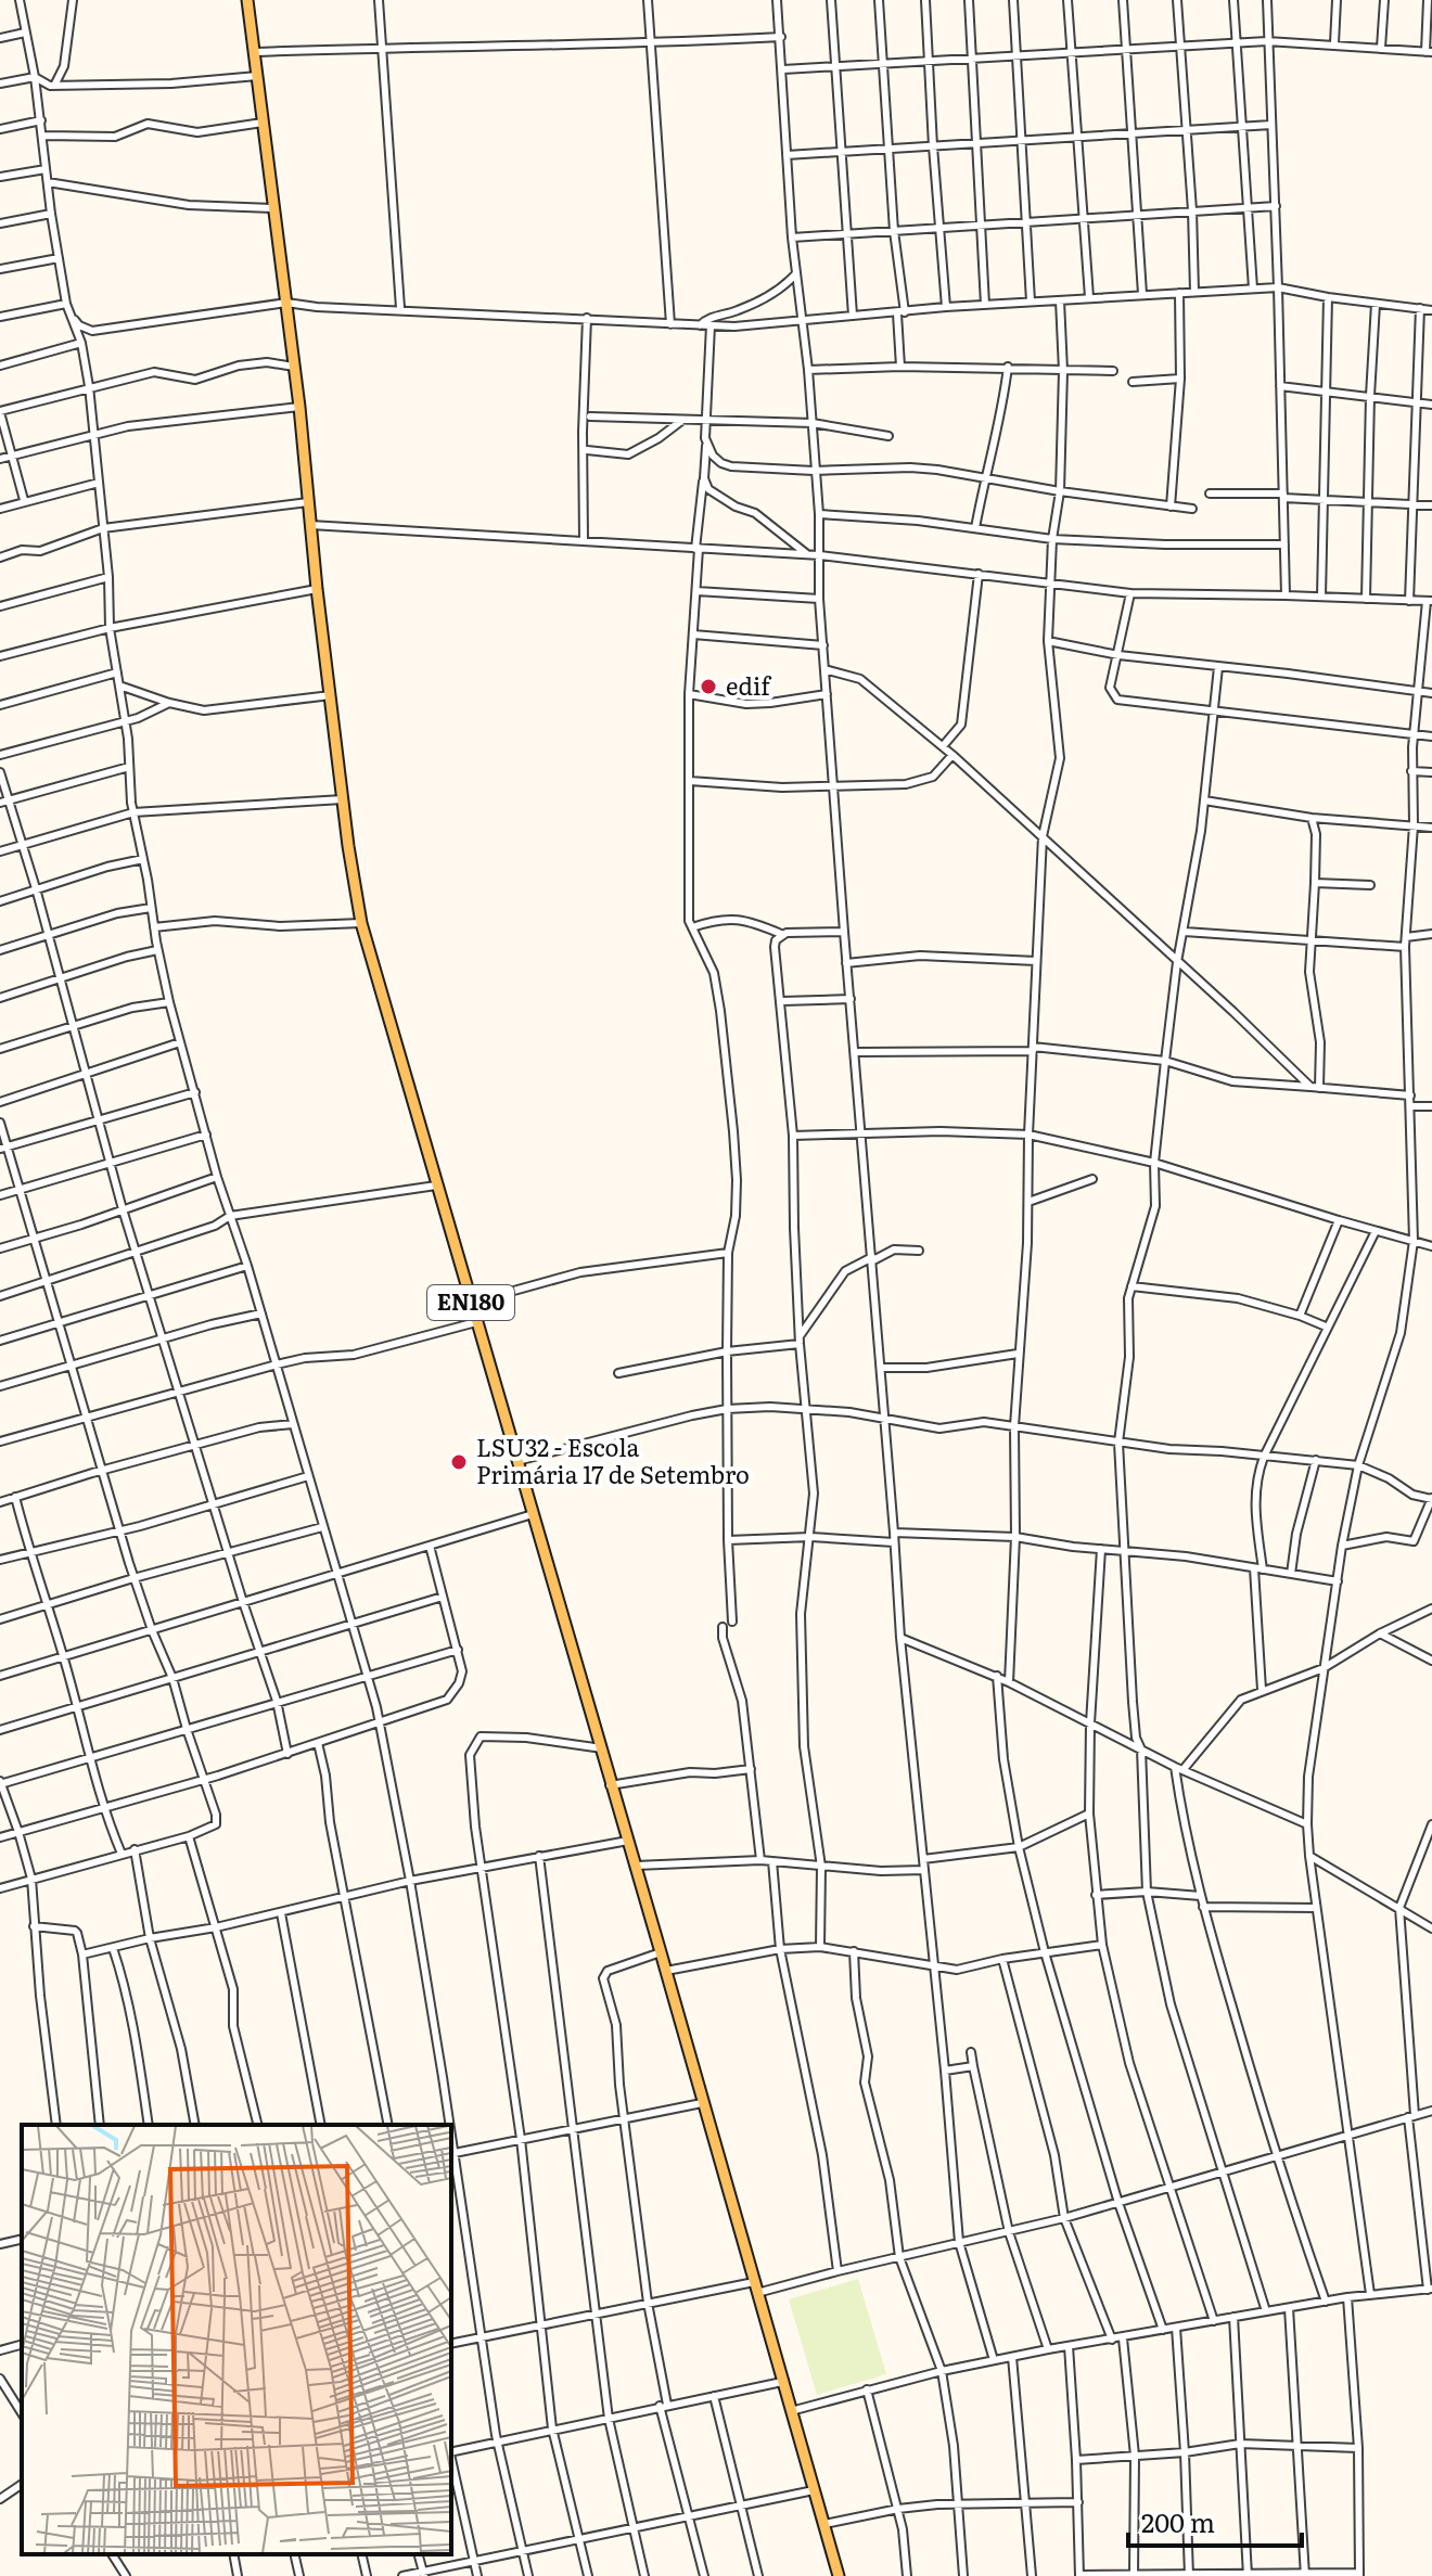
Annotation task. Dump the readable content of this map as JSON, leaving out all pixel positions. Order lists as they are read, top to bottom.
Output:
{
  "streets": {
    "main road": ["EN180"]
  },
  "places": ["edif", "LSU32 - Escola Primária 17 de Setembro"],
  "scale_bar": "200 m"
}
